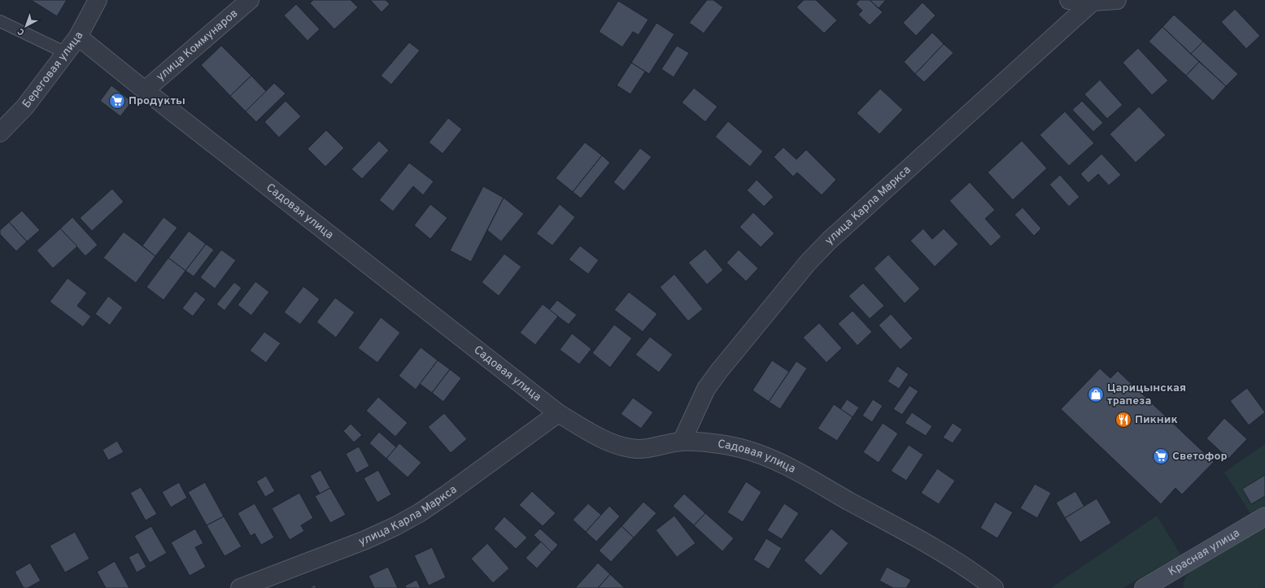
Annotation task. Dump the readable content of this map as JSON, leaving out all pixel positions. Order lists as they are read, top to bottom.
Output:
{
  "streets": {
    "street": [
      "улица Коммунаров",
      "Береговая улица",
      "улица Карла Маркса",
      "Садовая улица",
      "Красная улица"
    ]
  },
  "crossings": [
    ["улица Коммунаров", "Садовая улица"],
    ["Береговая улица", "Садовая улица"],
    ["улица Карла Маркса", "Садовая улица"]
  ],
  "places": {
    "supermarket": ["Продукты", "Светофор"],
    "shop": ["Царицынская трапеза"],
    "restaurant": ["Пикник"]
  },
  "north": "bottom left"
}
